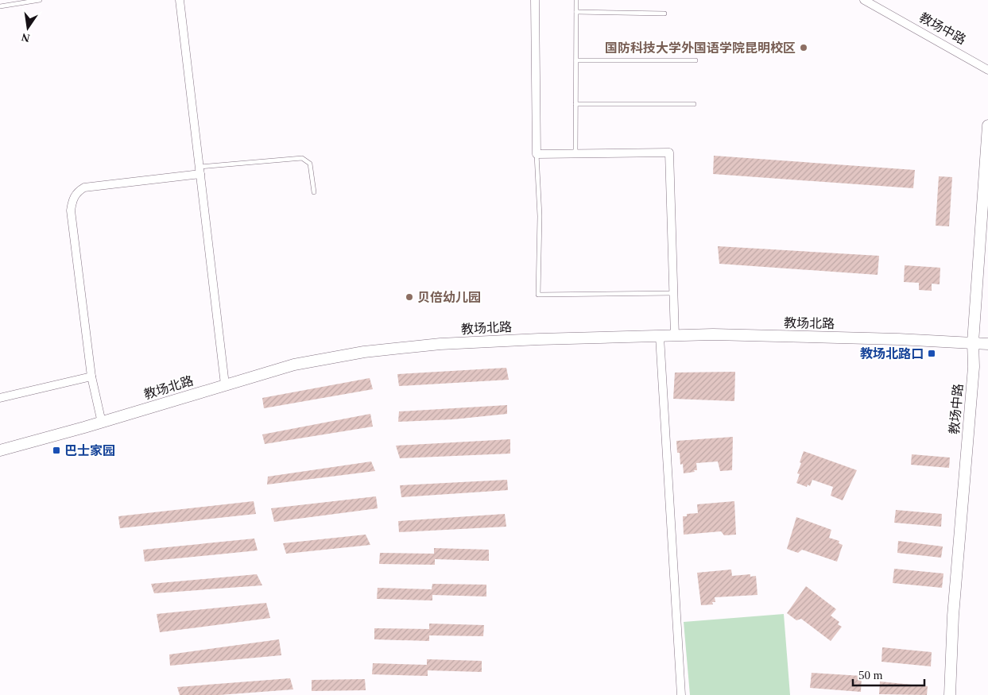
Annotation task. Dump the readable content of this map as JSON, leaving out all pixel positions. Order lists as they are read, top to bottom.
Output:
{
  "streets": {
    "street": ["教场中路", "教场北路"]
  },
  "crossings": [
    ["教场中路", "教场北路"]
  ],
  "places": {
    "other": ["国防科技大学外国语学院昆明校区", "贝倍幼儿园"],
    "transit": ["教场北路口", "巴士家园"]
  },
  "scale_bar": "50 m",
  "north": "bottom"
}
